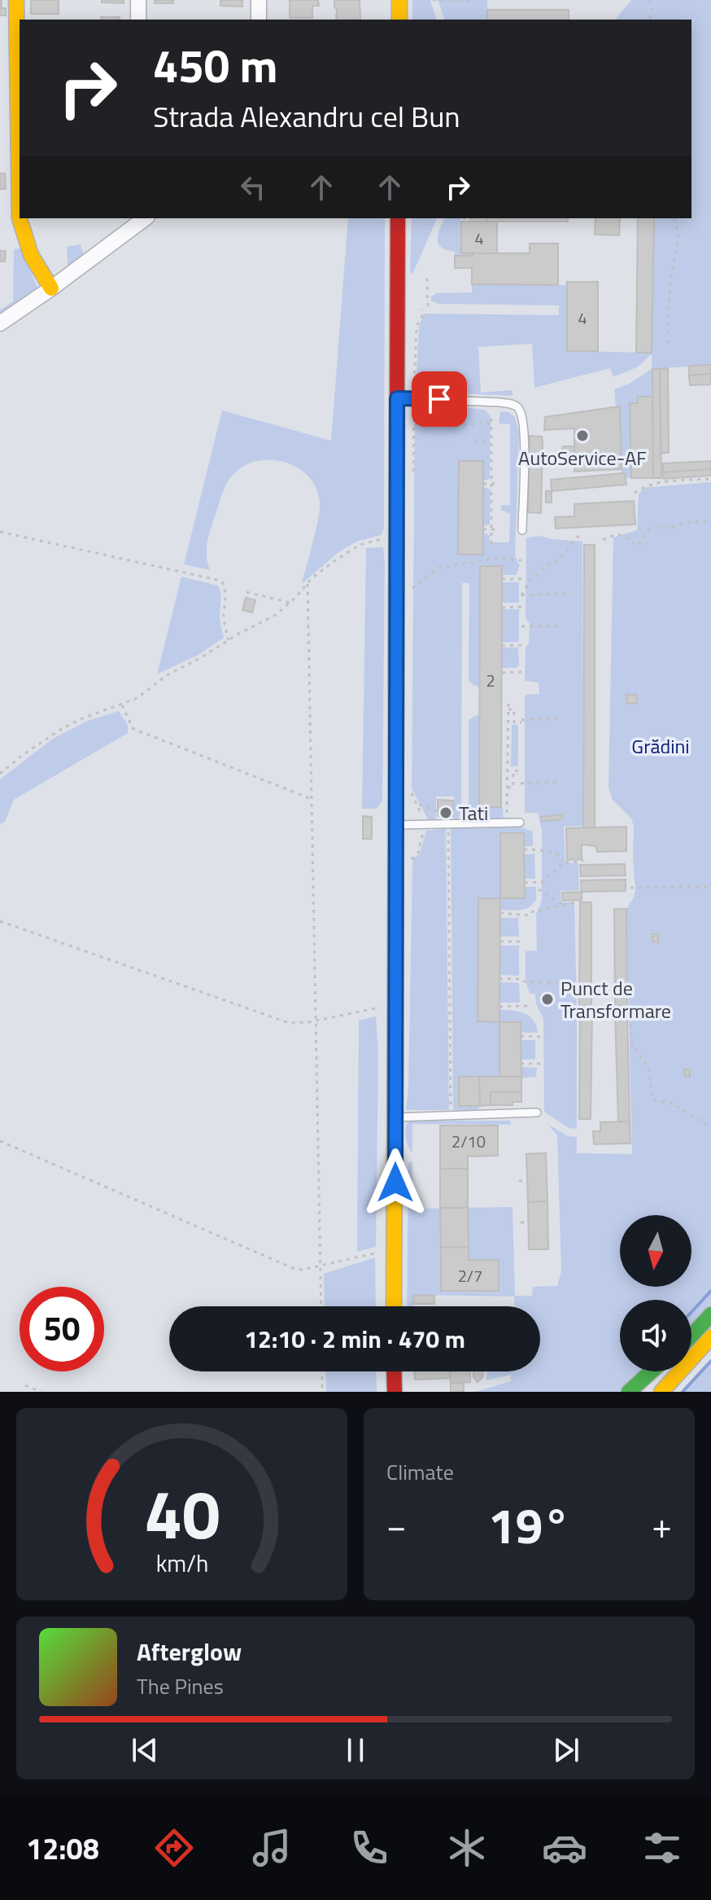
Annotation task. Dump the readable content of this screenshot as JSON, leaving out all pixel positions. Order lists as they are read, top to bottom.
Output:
{
  "parks": ["Grădini"],
  "places": ["AutoService-AF", "Tati", "Punct de Transformare"],
  "house_numbers": [
    "4",
    "4",
    "2",
    "2/10",
    "2/7"
  ],
  "north": "bottom",
  "page": {
    "turn": ["450 m", "Strada Alexandru cel Bun"],
    "limit": "50",
    "trip": "12:10 · 2 min · 470 m",
    "tile": "Climate",
    "heat": ["−", "19°", "+"],
    "song": ["Afterglow", "The Pines"],
    "tabs": "12:08",
    "gauge": ["40", "km/h"]
  }
}
